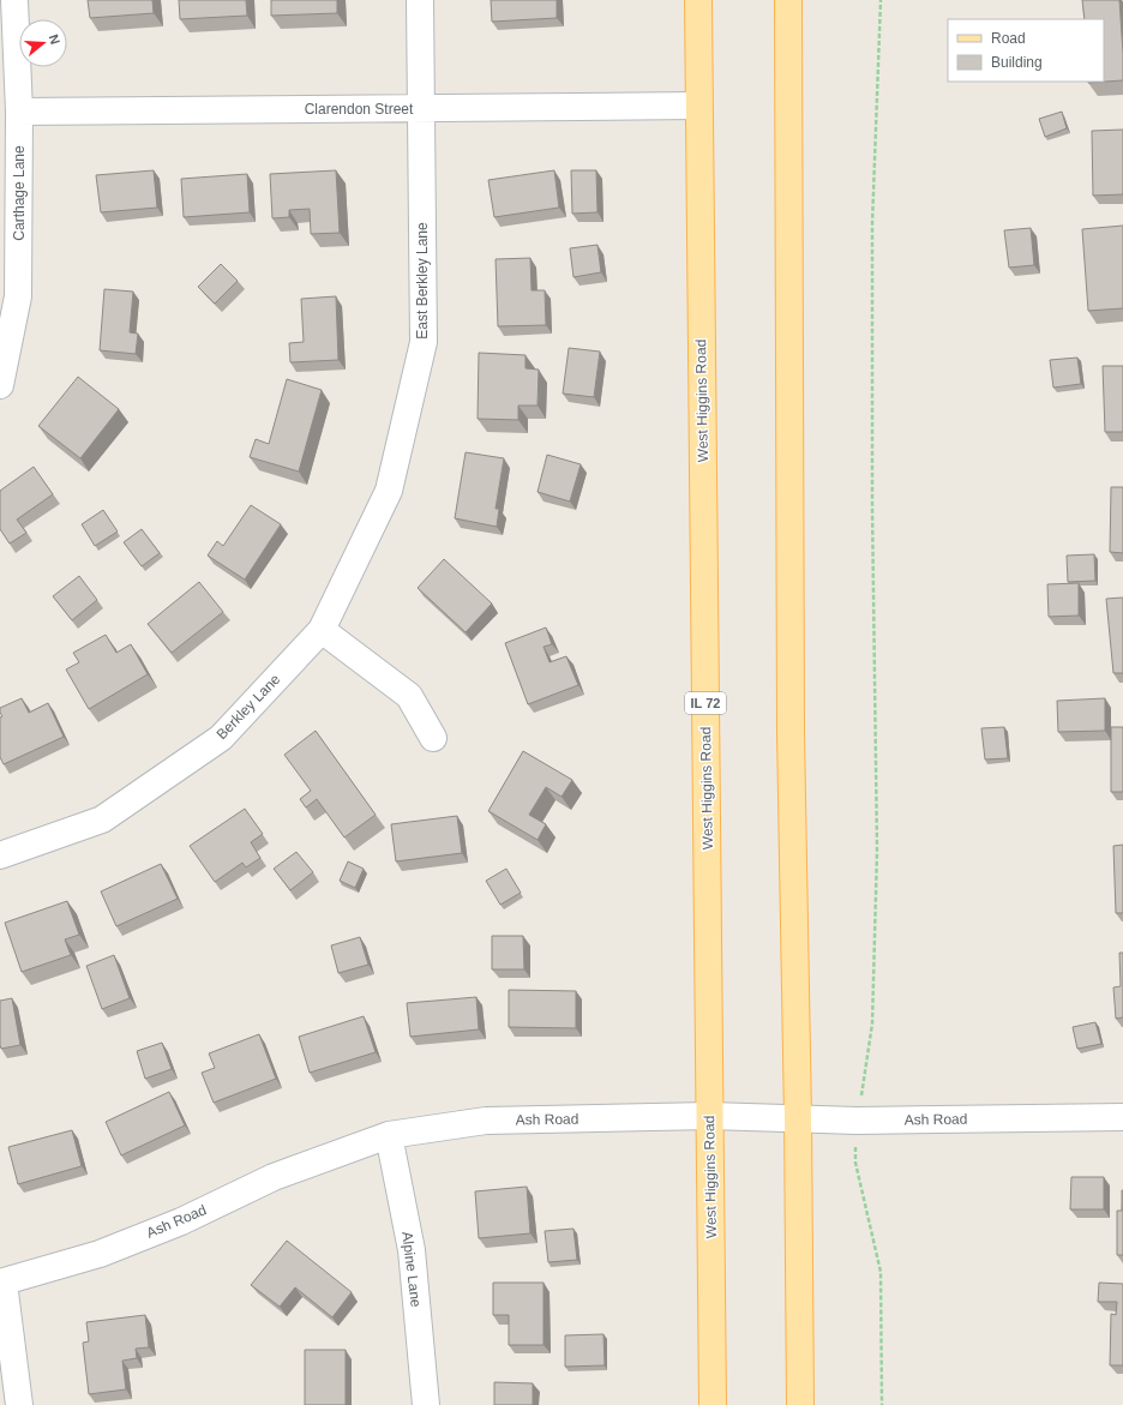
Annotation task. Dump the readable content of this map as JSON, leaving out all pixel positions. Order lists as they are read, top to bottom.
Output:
{
  "streets": {
    "main road": ["West Higgins Road", "IL 72"],
    "street": [
      "Clarendon Street",
      "Carthage Lane",
      "East Berkley Lane",
      "Berkley Lane",
      "Ash Road",
      "Alpine Lane"
    ]
  },
  "crossings": [
    ["Clarendon Street", "Carthage Lane"],
    ["Clarendon Street", "East Berkley Lane"],
    ["Clarendon Street", "West Higgins Road"],
    ["East Berkley Lane", "Berkley Lane"],
    ["West Higgins Road", "Ash Road"],
    ["Ash Road", "Alpine Lane"]
  ],
  "legend": ["Road", "Building"],
  "north": "right"
}
